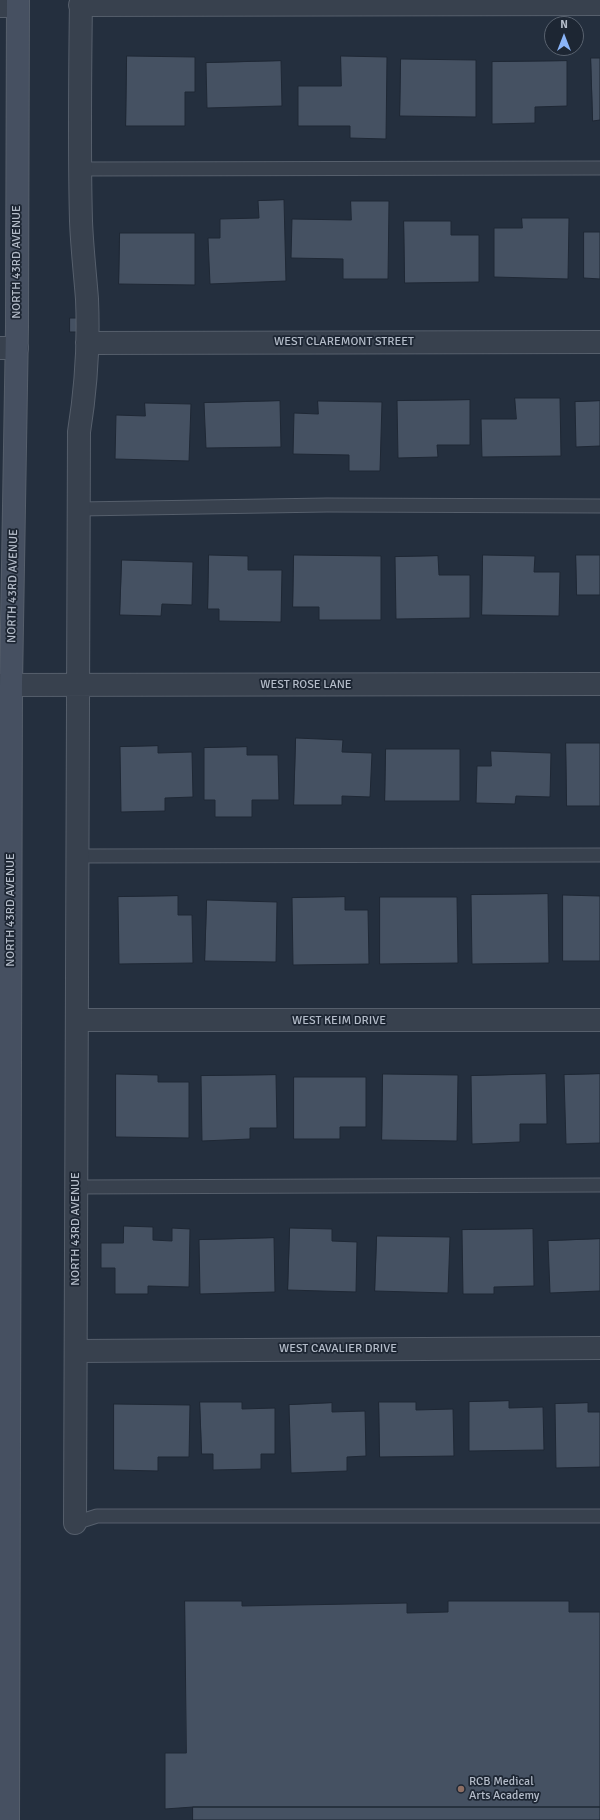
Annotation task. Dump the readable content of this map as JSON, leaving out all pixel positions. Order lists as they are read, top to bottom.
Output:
{
  "streets": {
    "main road": ["NORTH 43RD AVENUE"],
    "street": [
      "WEST CLAREMONT STREET",
      "WEST ROSE LANE",
      "WEST KEIM DRIVE",
      "WEST CAVALIER DRIVE"
    ]
  },
  "crossings": [
    ["NORTH 43RD AVENUE", "WEST CLAREMONT STREET"],
    ["NORTH 43RD AVENUE", "WEST ROSE LANE"],
    ["NORTH 43RD AVENUE", "WEST KEIM DRIVE"],
    ["NORTH 43RD AVENUE", "WEST CAVALIER DRIVE"]
  ],
  "places": ["RCB Medical Arts Academy"],
  "north": "top"
}
